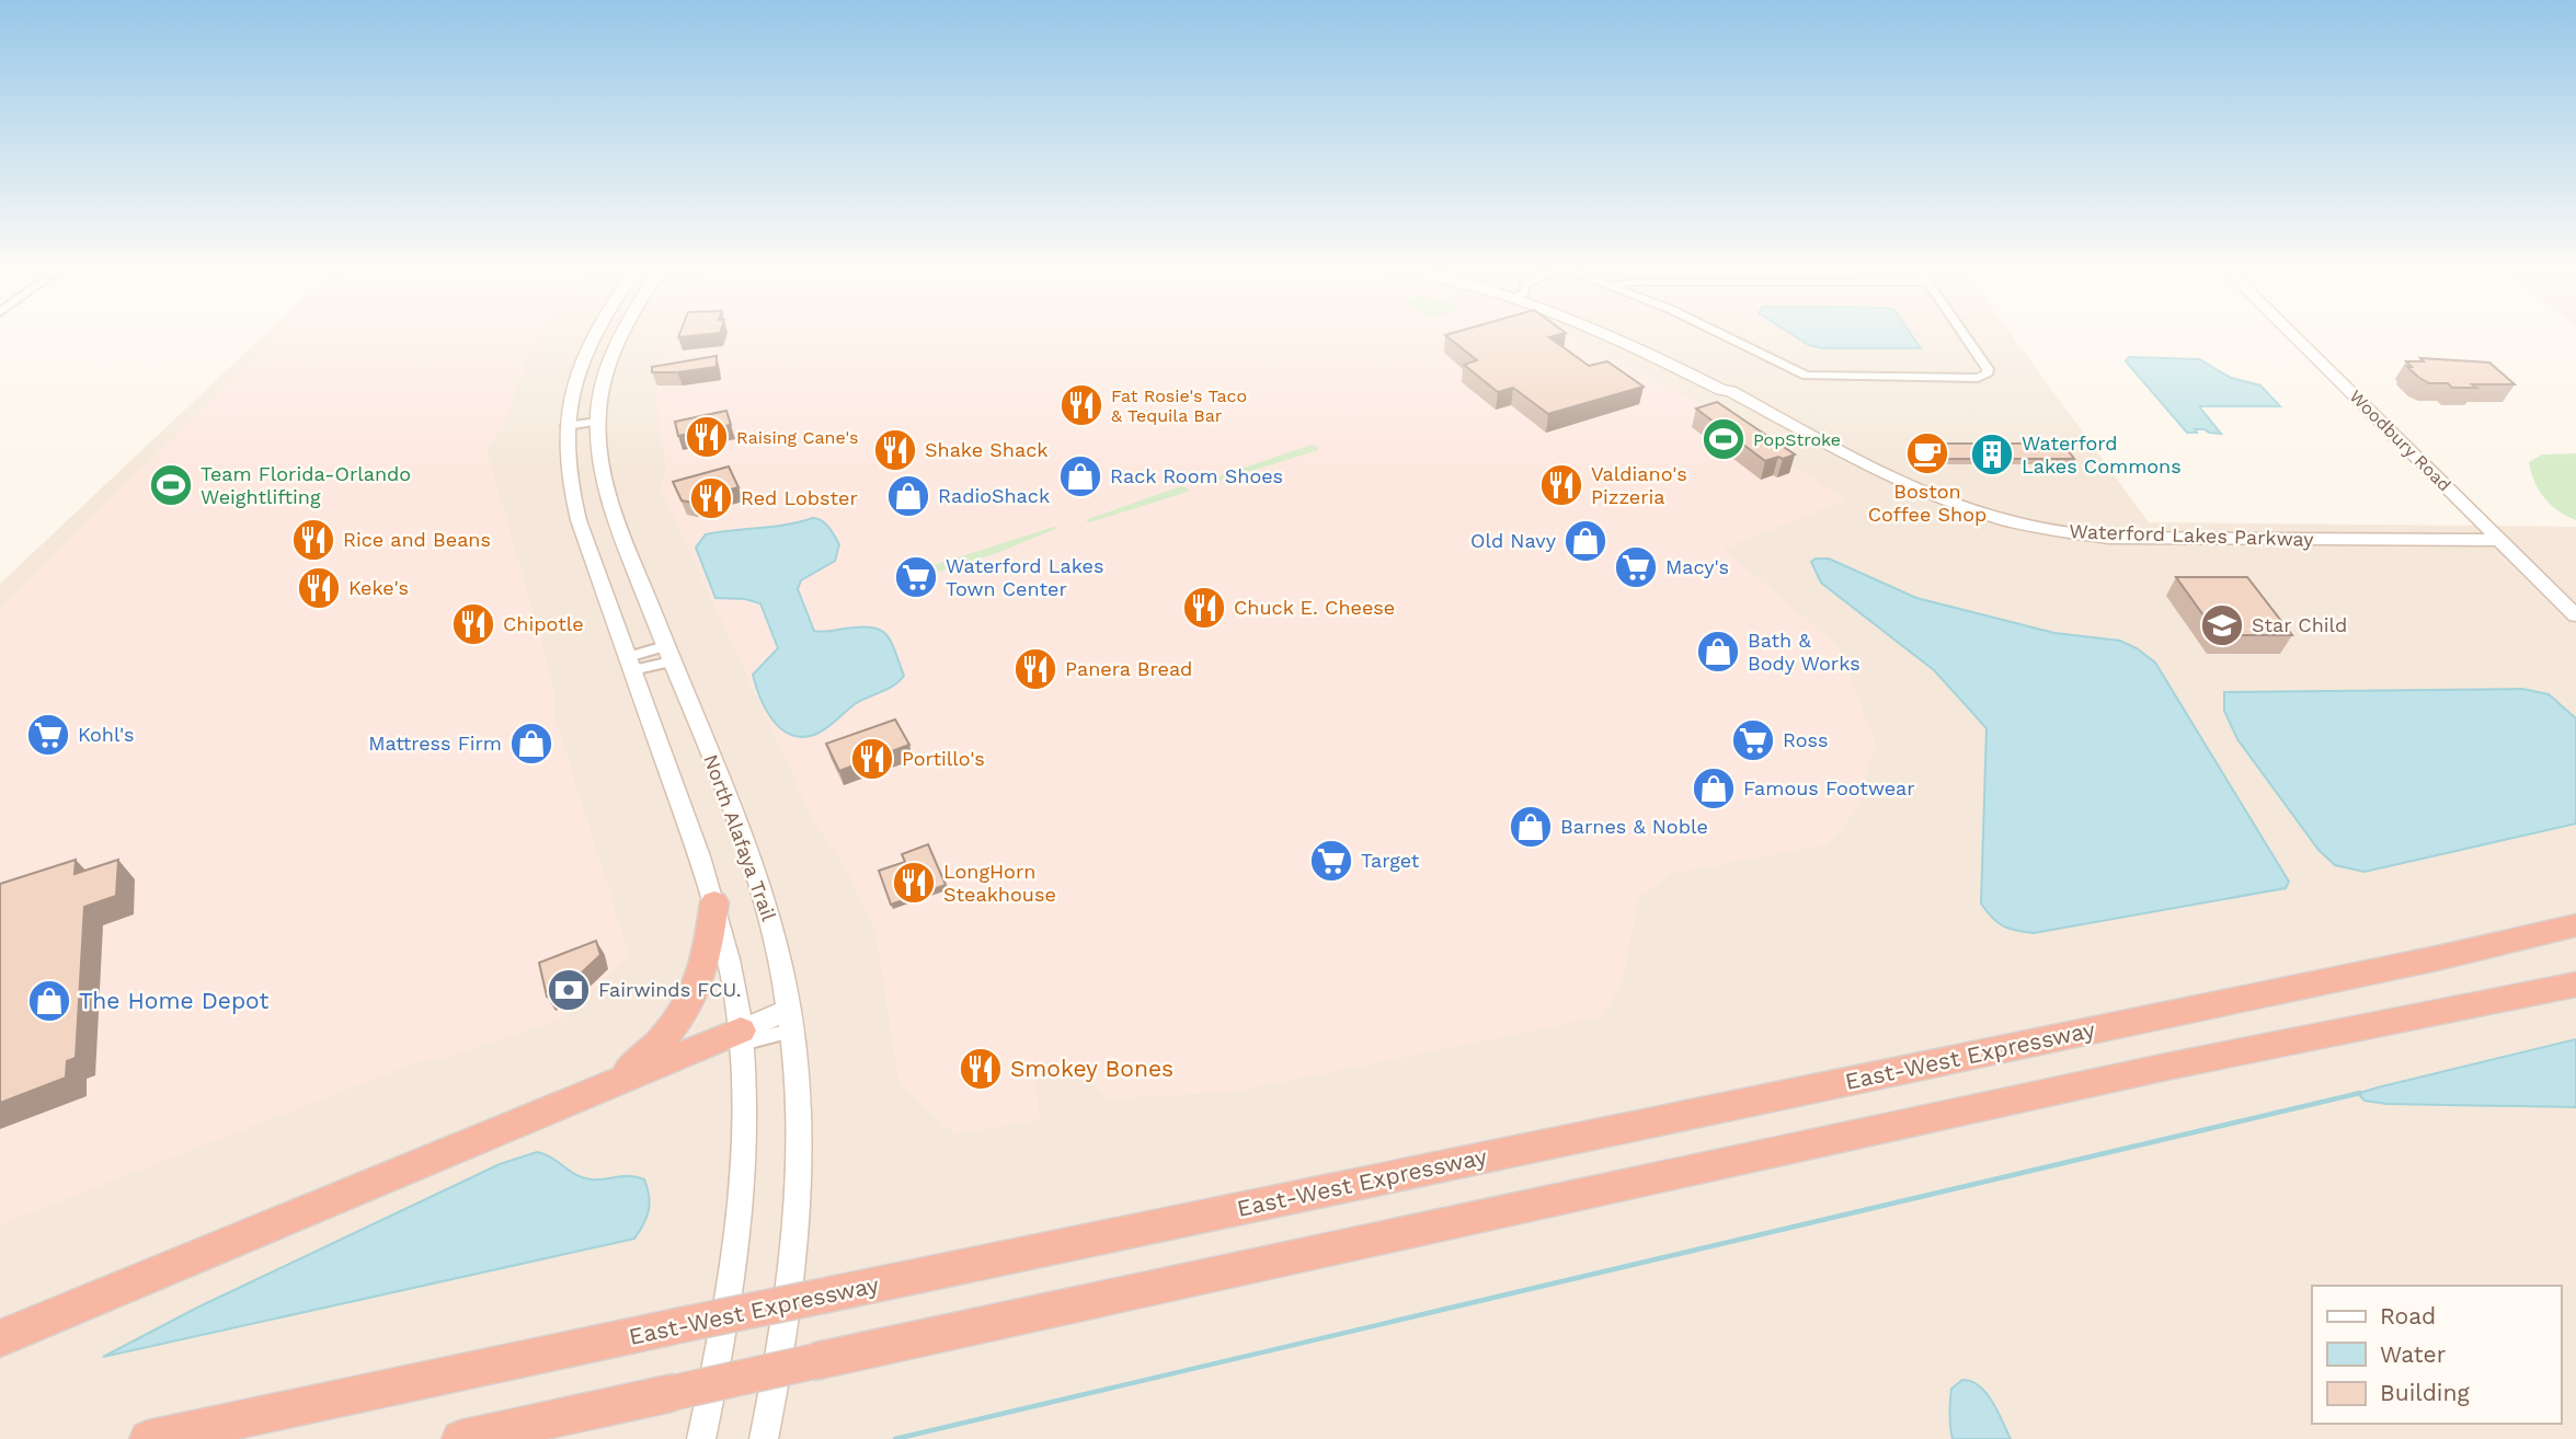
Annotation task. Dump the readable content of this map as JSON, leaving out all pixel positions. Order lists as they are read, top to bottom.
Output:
{
  "streets": {
    "highway": ["East-West Expressway"],
    "main road": ["Woodbury Road", "Waterford Lakes Parkway", "North Alafaya Trail"]
  },
  "crossings": [
    ["Woodbury Road", "Waterford Lakes Parkway"]
  ],
  "places": {
    "restaurant": [
      "Fat Rosie's Taco & Tequila Bar",
      "Raising Cane's",
      "Shake Shack",
      "Valdiano's Pizzeria",
      "Red Lobster",
      "Rice and Beans",
      "Keke's",
      "Chuck E. Cheese",
      "Chipotle",
      "Panera Bread",
      "Portillo's",
      "LongHorn Steakhouse",
      "Smokey Bones"
    ],
    "sports": ["PopStroke", "Team Florida-Orlando Weightlifting"],
    "cafe": ["Boston Coffee Shop"],
    "building": ["Waterford Lakes Commons"],
    "shop": [
      "Rack Room Shoes",
      "RadioShack",
      "Old Navy",
      "Bath & Body Works",
      "Mattress Firm",
      "Famous Footwear",
      "Barnes & Noble",
      "The Home Depot"
    ],
    "supermarket": [
      "Macy's",
      "Waterford Lakes Town Center",
      "Kohl's",
      "Ross",
      "Target"
    ],
    "school or university": ["Star Child"],
    "bank": ["Fairwinds FCU."]
  },
  "legend": ["Road", "Water", "Building"]
}
